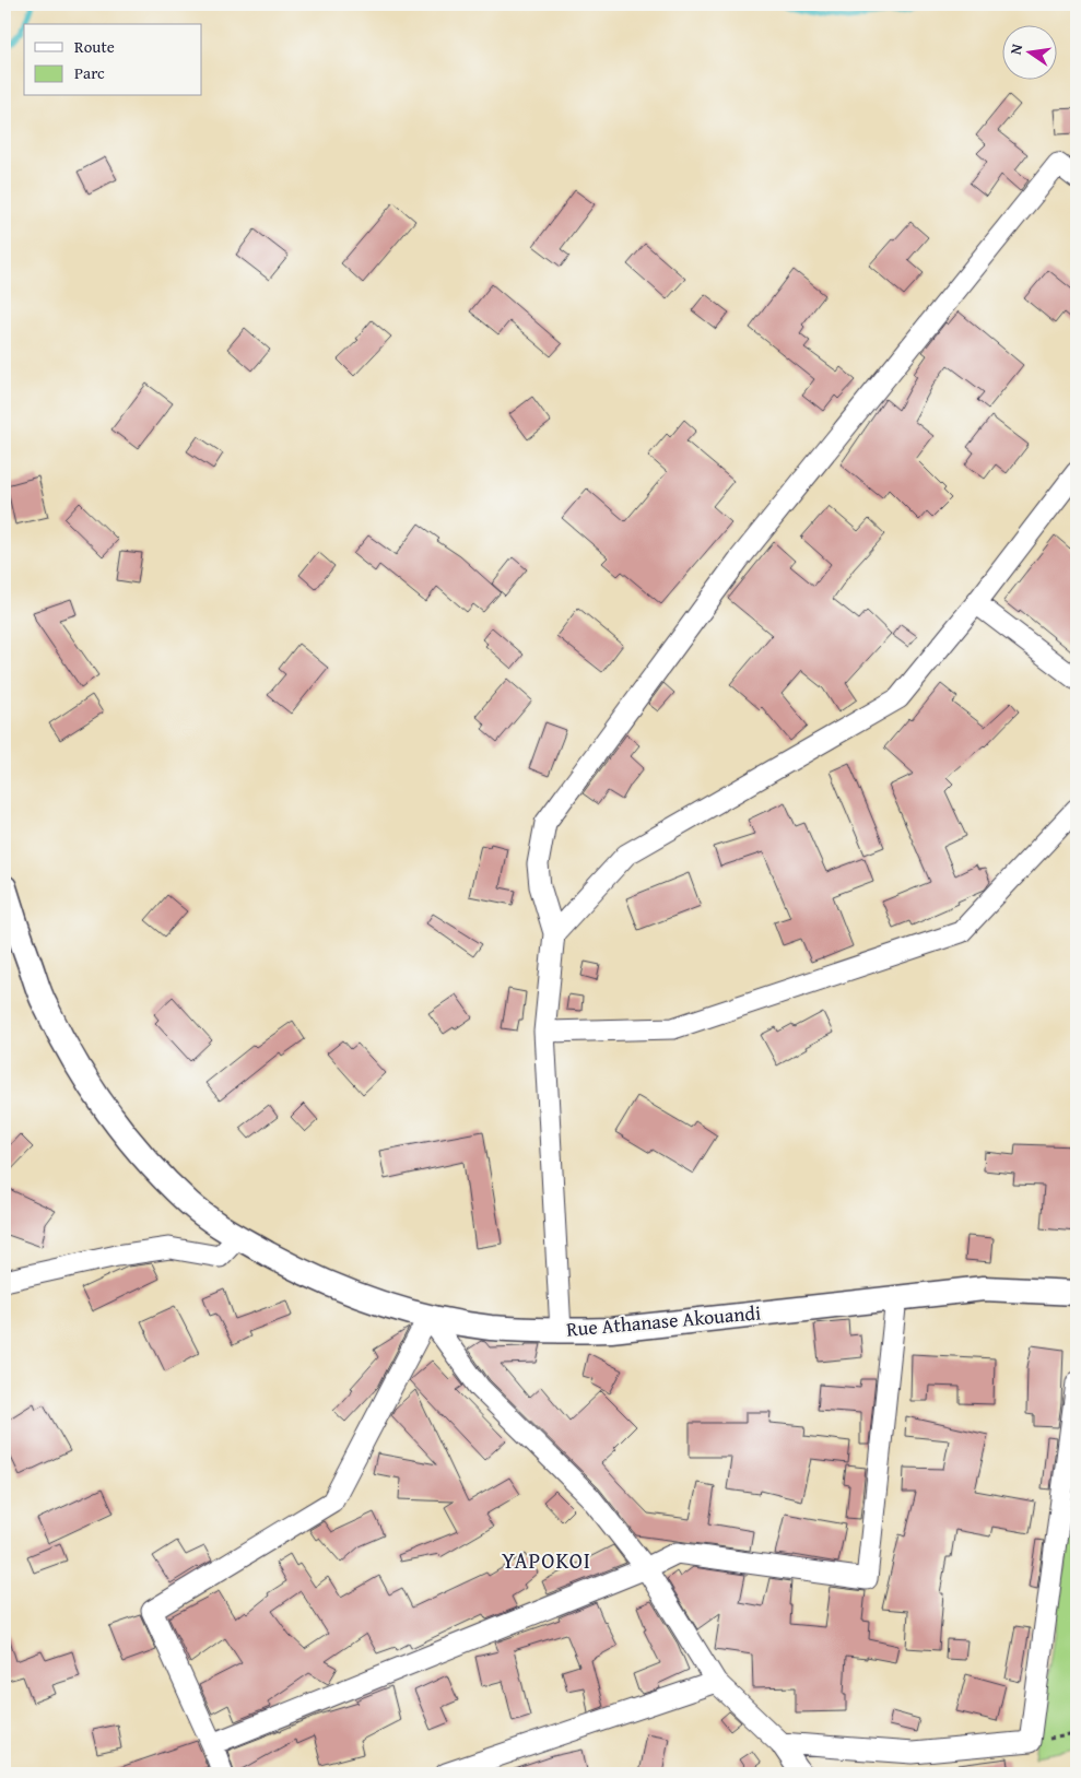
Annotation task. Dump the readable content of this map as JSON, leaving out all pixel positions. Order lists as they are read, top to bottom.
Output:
{
  "streets": {
    "street": ["Rue Athanase Akouandi"]
  },
  "districts": ["YAPOKOI"],
  "legend": ["Route", "Parc"],
  "north": "left"
}
